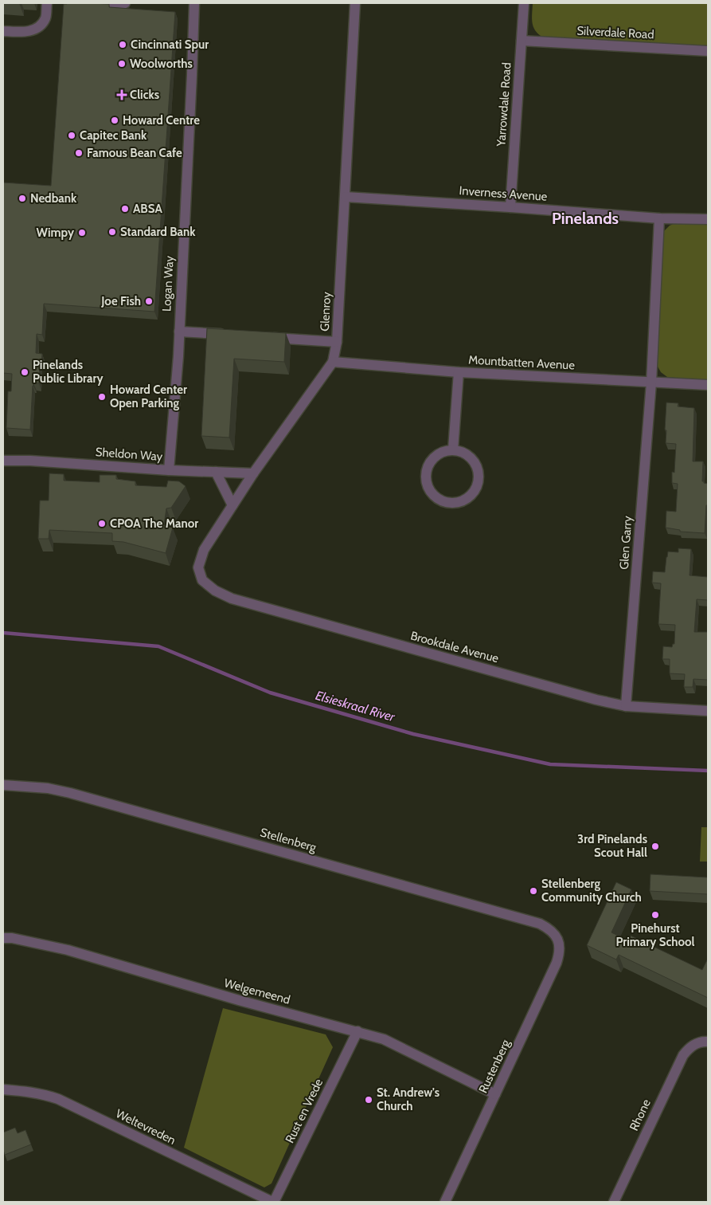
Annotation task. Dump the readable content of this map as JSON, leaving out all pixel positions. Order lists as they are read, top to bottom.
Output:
{
  "streets": {
    "street": [
      "Silverdale Road",
      "Yarrowdale Road",
      "Inverness Avenue",
      "Logan Way",
      "Glenroy",
      "Mountbatten Avenue",
      "Sheldon Way",
      "Glen Garry",
      "Brookdale Avenue",
      "Stellenberg",
      "Welgemeend",
      "Rustenberg",
      "Rust en Vrede",
      "Rhone",
      "Weltevreden"
    ]
  },
  "crossings": [
    ["Silverdale Road", "Yarrowdale Road"],
    ["Yarrowdale Road", "Inverness Avenue"],
    ["Inverness Avenue", "Glenroy"],
    ["Logan Way", "Sheldon Way"],
    ["Glenroy", "Mountbatten Avenue"],
    ["Glenroy", "Sheldon Way"],
    ["Glenroy", "Brookdale Avenue"],
    ["Mountbatten Avenue", "Glen Garry"],
    ["Glen Garry", "Brookdale Avenue"],
    ["Stellenberg", "Rustenberg"],
    ["Welgemeend", "Rustenberg"],
    ["Welgemeend", "Rust en Vrede"],
    ["Rust en Vrede", "Weltevreden"]
  ],
  "districts": ["Pinelands"],
  "water": ["Elsieskraal River"],
  "places": {
    "other": [
      "Cincinnati Spur",
      "Woolworths",
      "Howard Centre",
      "Capitec Bank",
      "Famous Bean Cafe",
      "Nedbank",
      "ABSA",
      "Standard Bank",
      "Wimpy",
      "Joe Fish",
      "Pinelands Public Library",
      "Howard Center Open Parking",
      "CPOA The Manor",
      "3rd Pinelands Scout Hall",
      "Stellenberg Community Church",
      "Pinehurst Primary School",
      "St. Andrew's Church"
    ],
    "health": ["Clicks"]
  }
}
